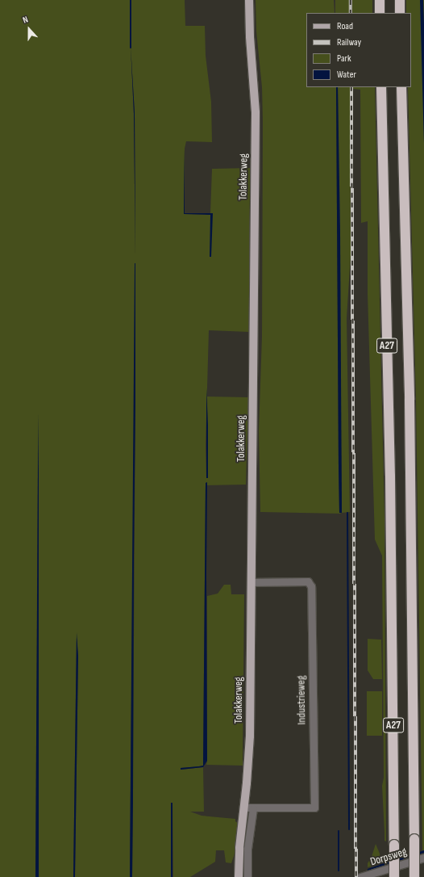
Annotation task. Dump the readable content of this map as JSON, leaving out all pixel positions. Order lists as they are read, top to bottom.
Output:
{
  "streets": {
    "highway": ["A27"],
    "main road": ["Tolakkerweg"],
    "street": ["Industrieweg", "Dorpsweg"]
  },
  "crossings": [
    ["Tolakkerweg", "Industrieweg"]
  ],
  "legend": [
    "Road",
    "Railway",
    "Park",
    "Water"
  ],
  "north": "top"
}
